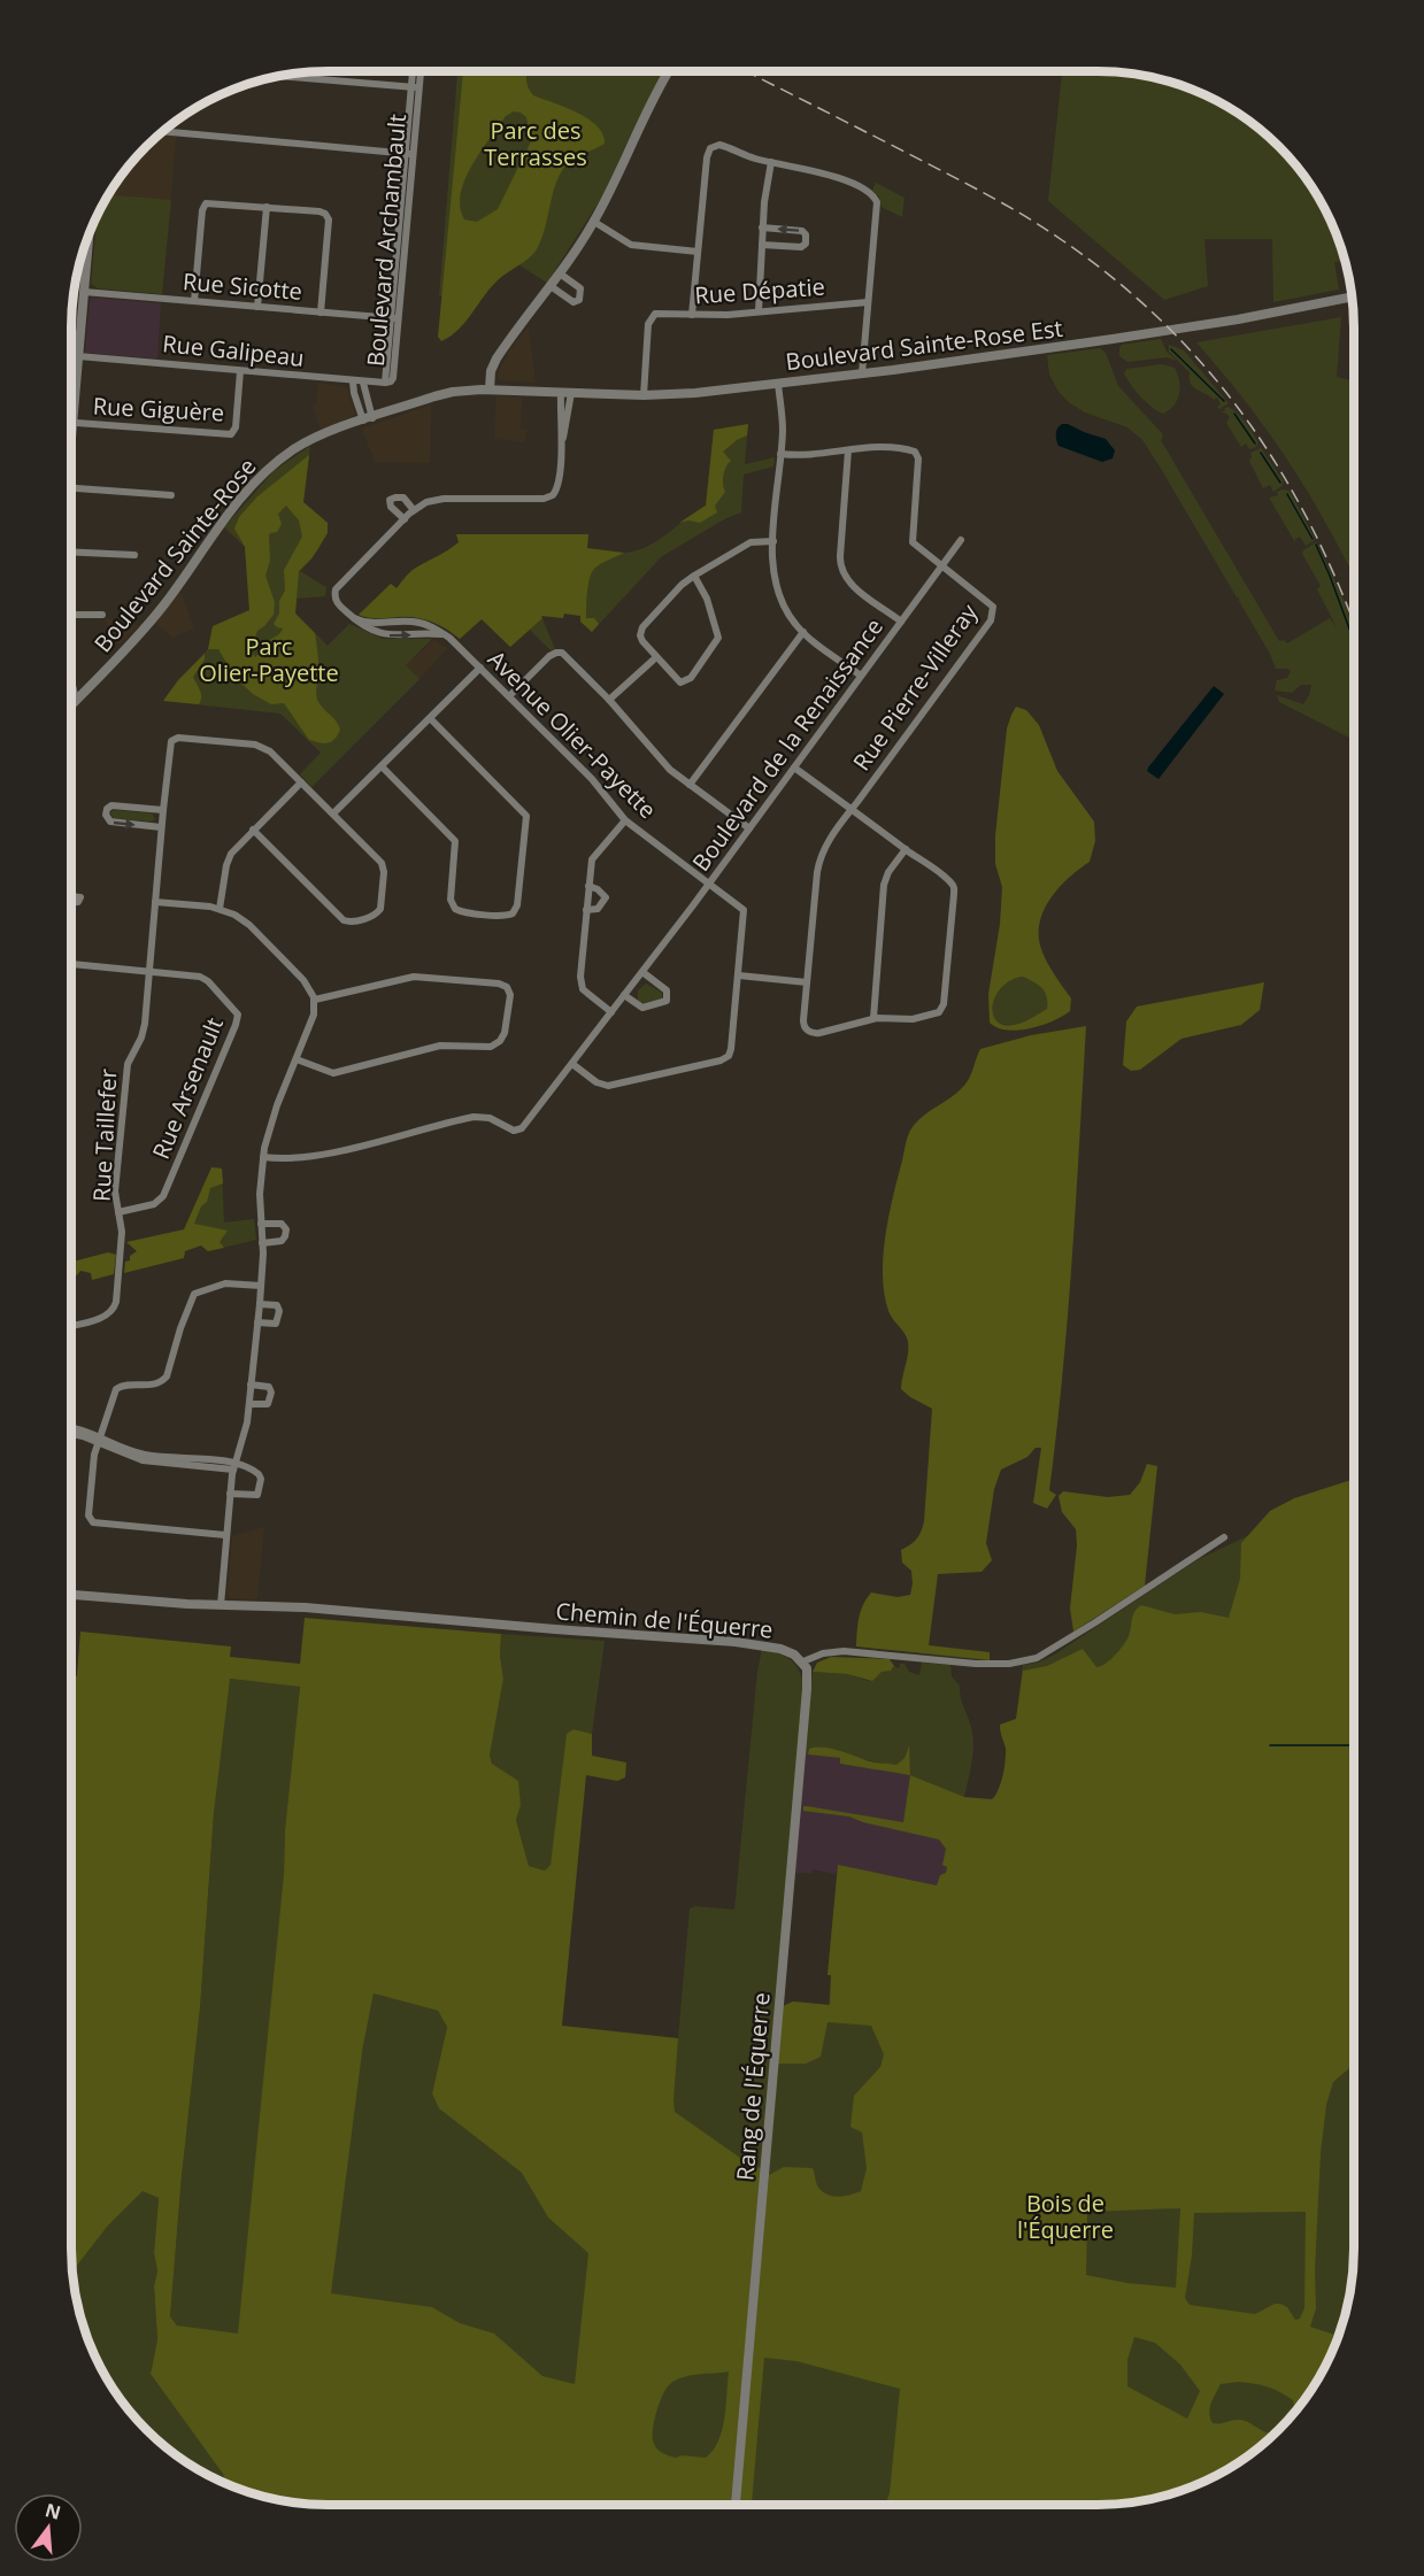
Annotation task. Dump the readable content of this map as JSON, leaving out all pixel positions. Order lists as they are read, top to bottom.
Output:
{
  "streets": {
    "street": [
      "Boulevard Archambault",
      "Rue Sicotte",
      "Rue Dépatie",
      "Boulevard Sainte-Rose Est",
      "Rue Galipeau",
      "Rue Giguère",
      "Boulevard Sainte-Rose",
      "Rue Pierre-Villeray",
      "Avenue Olier-Payette",
      "Boulevard de la Renaissance",
      "Rue Arsenault",
      "Rue Taillefer",
      "Chemin de l'Équerre",
      "Rang de l'Équerre"
    ]
  },
  "crossings": [
    ["Boulevard Archambault", "Rue Sicotte"],
    ["Boulevard Archambault", "Rue Galipeau"],
    ["Boulevard Archambault", "Boulevard Sainte-Rose"],
    ["Rue Dépatie", "Boulevard Sainte-Rose Est"],
    ["Boulevard Sainte-Rose Est", "Boulevard Sainte-Rose"],
    ["Rue Galipeau", "Rue Giguère"],
    ["Rue Pierre-Villeray", "Boulevard de la Renaissance"],
    ["Avenue Olier-Payette", "Boulevard de la Renaissance"],
    ["Rue Arsenault", "Rue Taillefer"],
    ["Chemin de l'Équerre", "Rang de l'Équerre"]
  ],
  "parks": ["Parc des Terrasses", "Parc Olier-Payette", "Bois de l'Équerre"],
  "north": "top"
}
